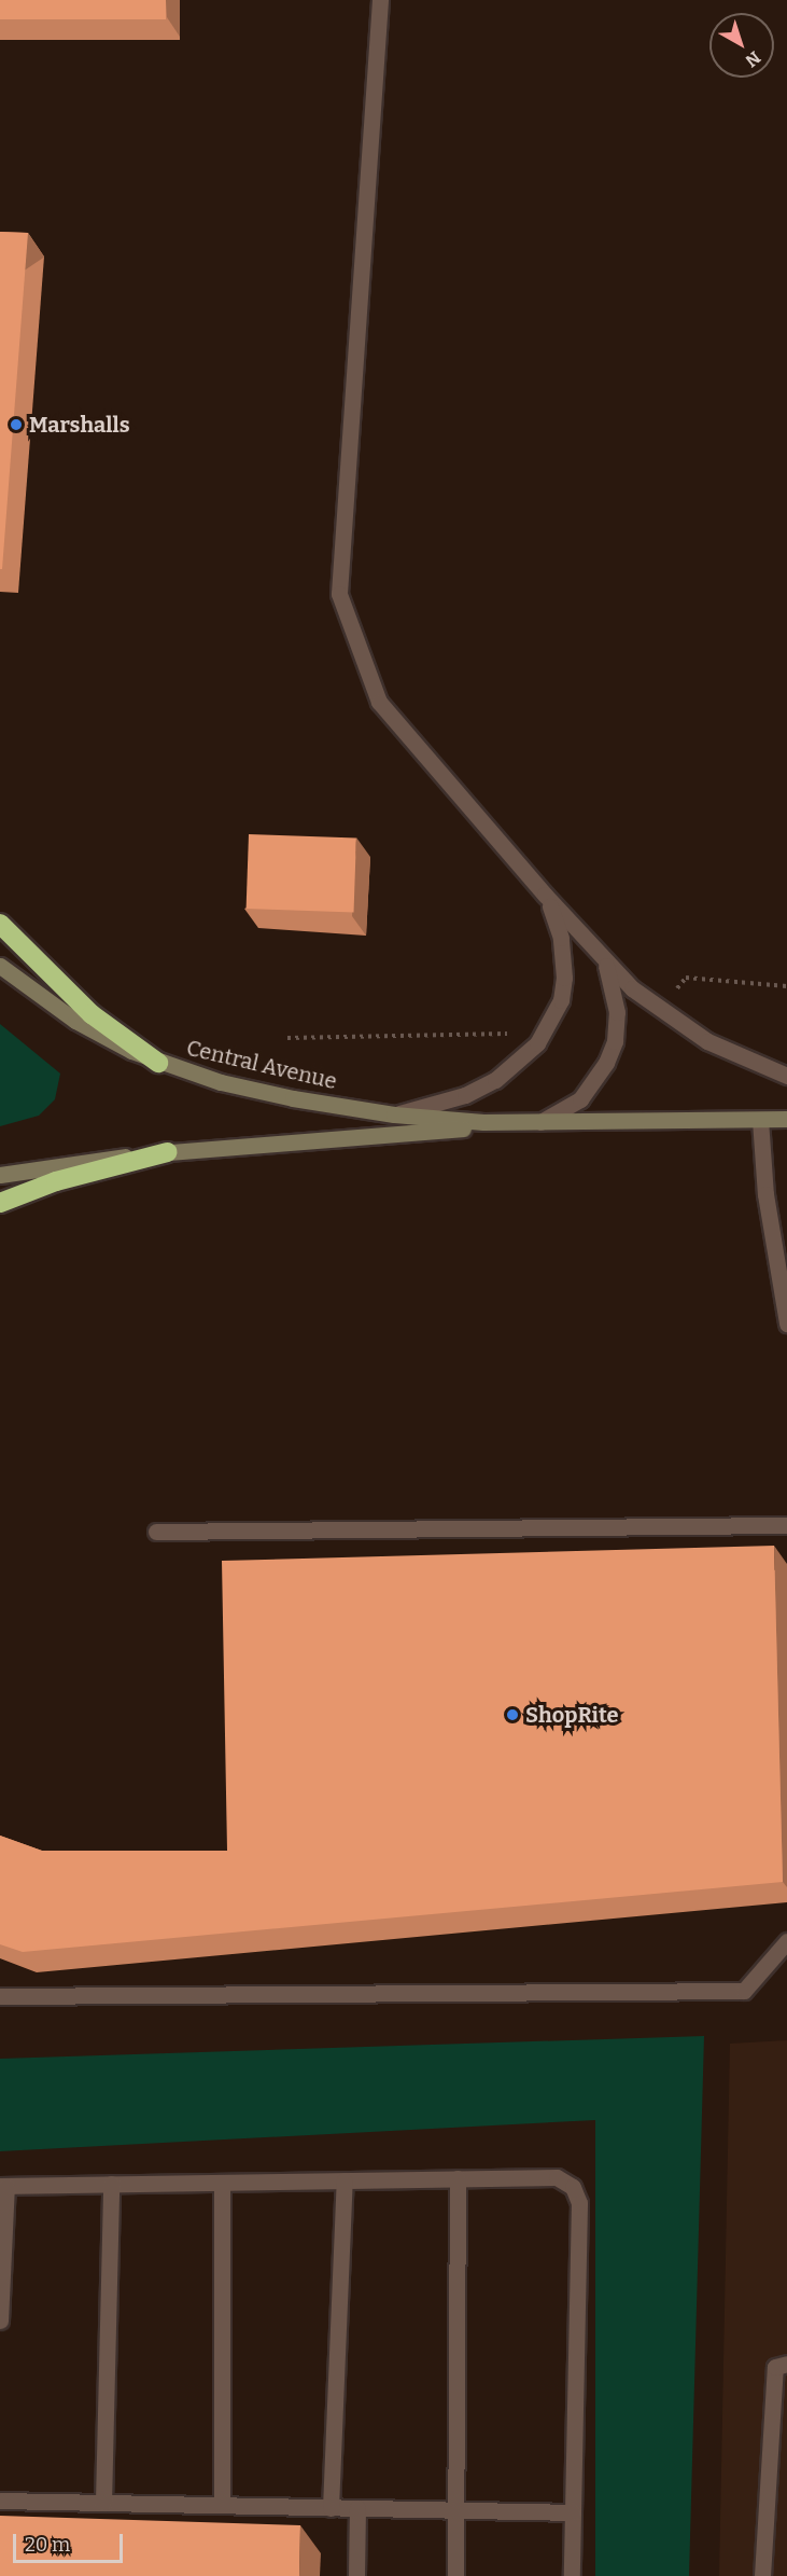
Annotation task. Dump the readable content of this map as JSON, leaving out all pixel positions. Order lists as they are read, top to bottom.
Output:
{
  "streets": {
    "main road": ["Central Avenue"]
  },
  "places": ["Marshalls", "ShopRite"],
  "scale_bar": "20 m",
  "north": "bottom right"
}
